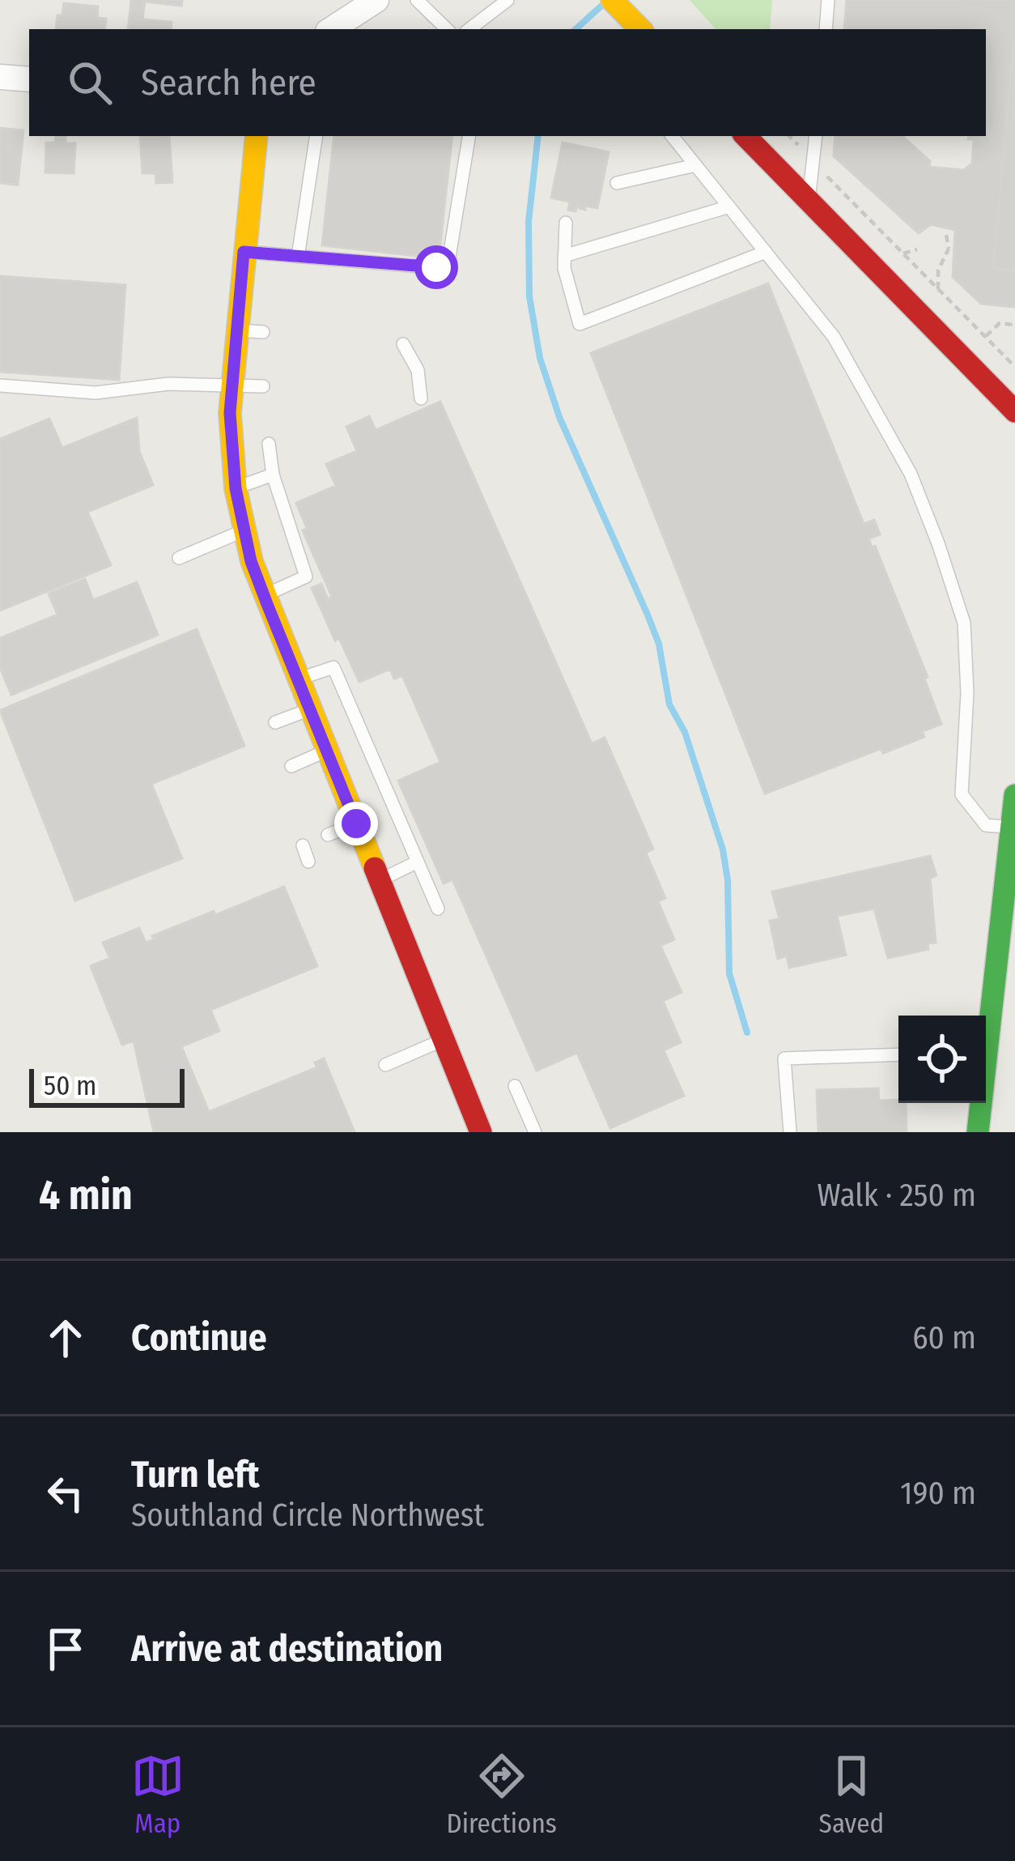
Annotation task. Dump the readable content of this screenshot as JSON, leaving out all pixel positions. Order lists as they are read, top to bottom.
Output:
{
  "scale_bar": "50 m",
  "page": {
    "search": "Search here",
    "scale": "50 m",
    "heading": ["4 min", "Walk · 250 m"],
    "list": [
      ["Continue", "60 m"],
      ["Turn left", "Southland Circle Northwest", "190 m"],
      "Arrive at destination"
    ],
    "nav": ["Map", "Directions", "Saved"]
  }
}
